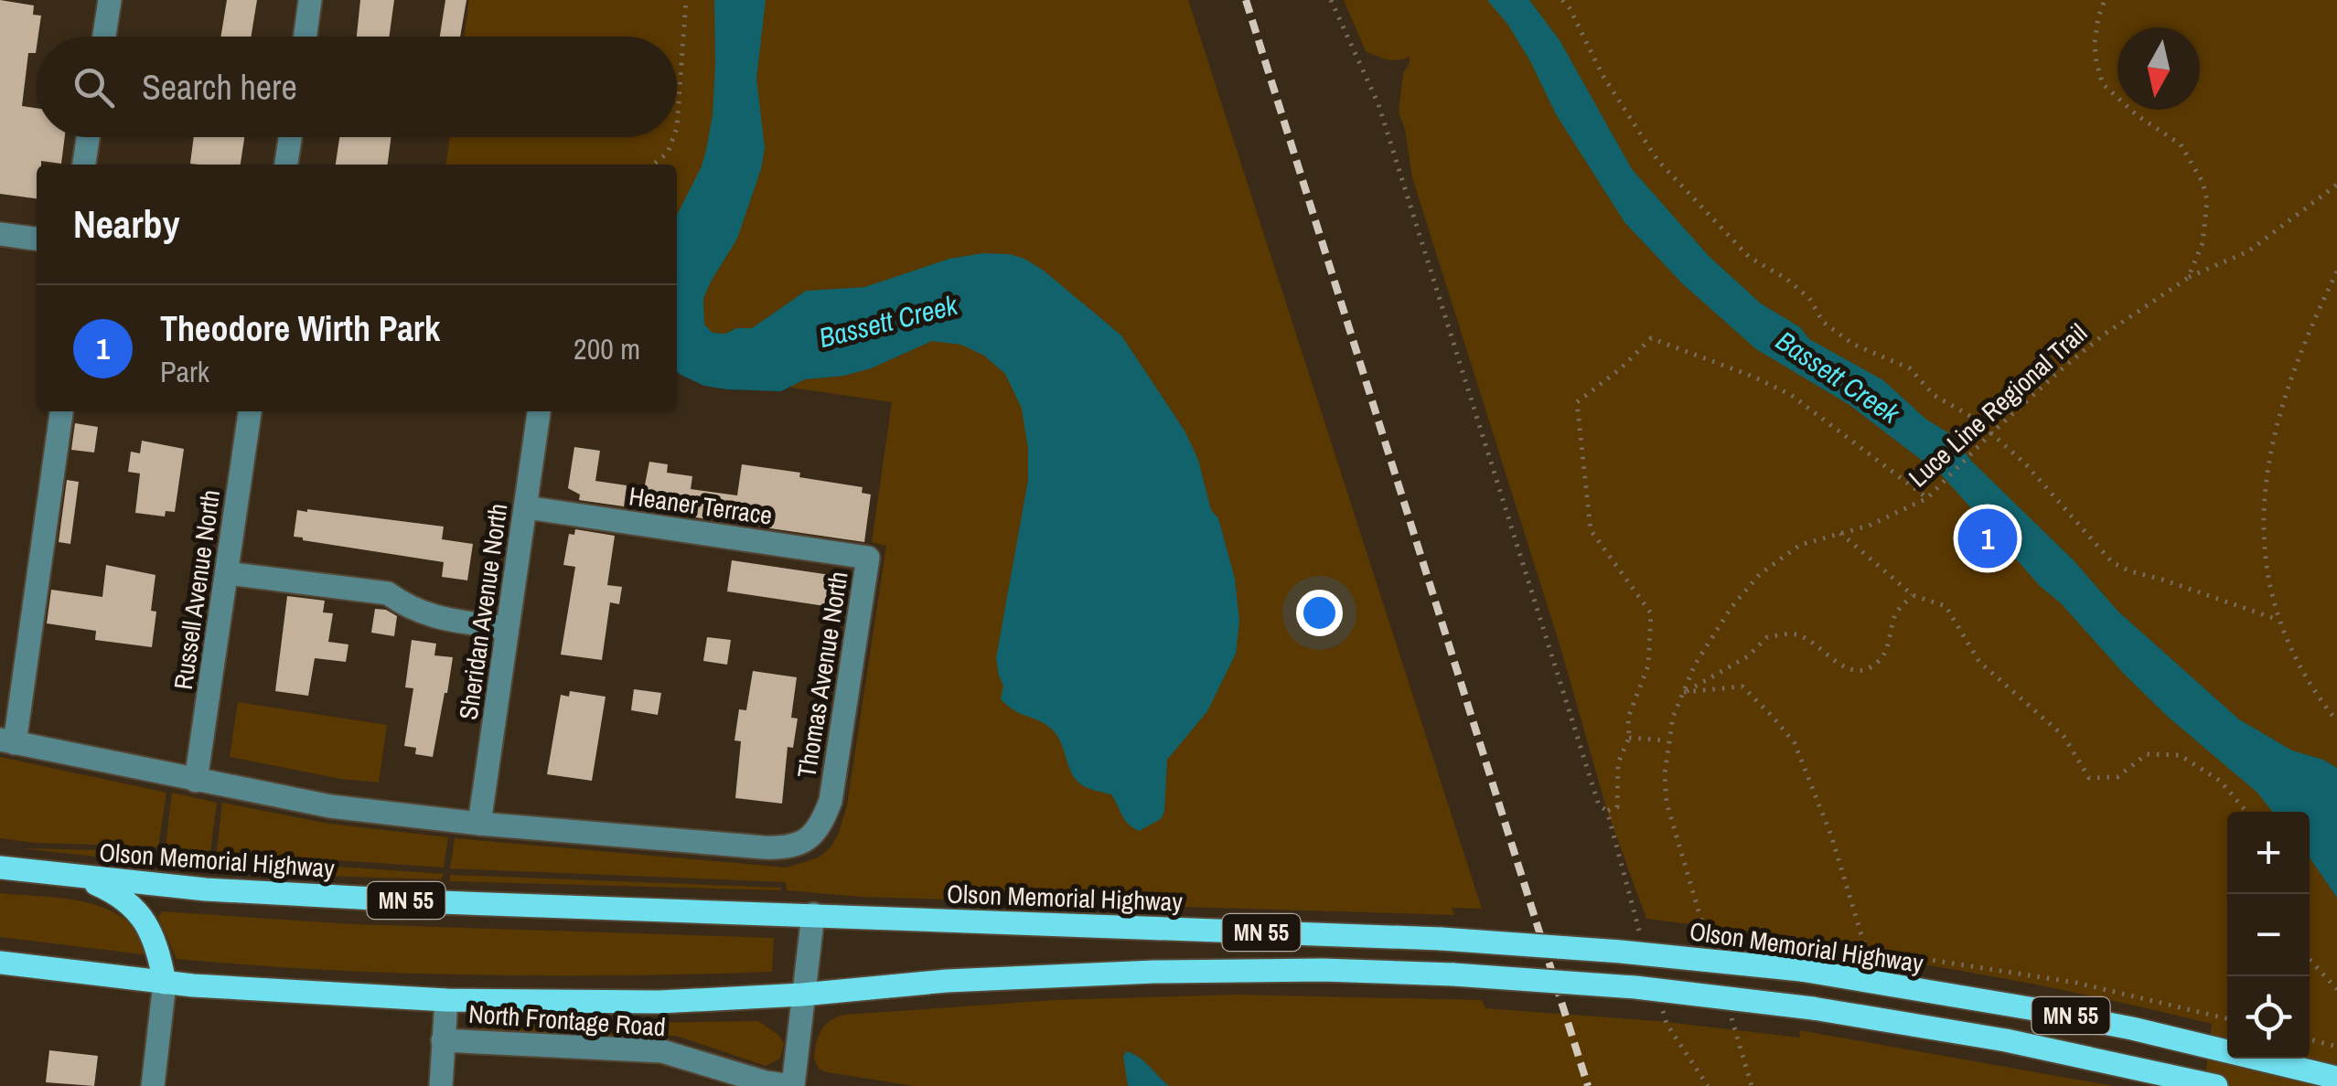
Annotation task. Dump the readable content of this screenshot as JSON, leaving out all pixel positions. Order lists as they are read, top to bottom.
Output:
{
  "streets": {
    "main road": ["Olson Memorial Highway", "MN 55"],
    "street": [
      "Heaner Terrace",
      "Russell Avenue North",
      "Sheridan Avenue North",
      "Thomas Avenue North",
      "North Frontage Road"
    ],
    "path": ["Luce Line Regional Trail"]
  },
  "crossings": [
    ["Heaner Terrace", "Sheridan Avenue North"],
    ["Heaner Terrace", "Thomas Avenue North"],
    ["Sheridan Avenue North", "Thomas Avenue North"]
  ],
  "water": ["Bassett Creek"],
  "north": "bottom",
  "page": {
    "search": "Search here",
    "heading": "Nearby",
    "list": [
      {
        "mark": "1",
        "name": "Theodore Wirth Park",
        "note": "Park",
        "value": "200 m"
      }
    ],
    "pins": "1",
    "map_buttons": ["+", "−"]
  }
}
